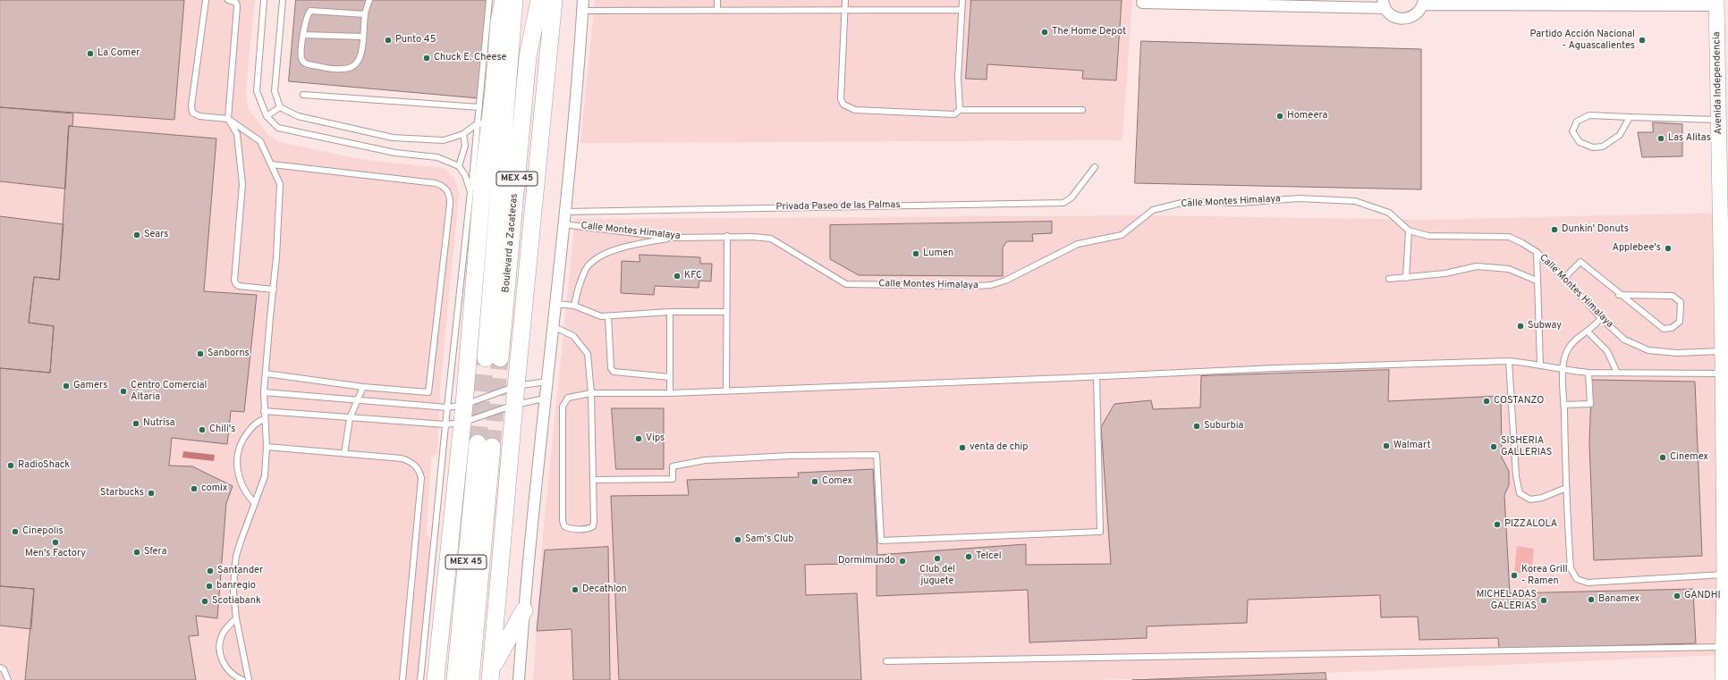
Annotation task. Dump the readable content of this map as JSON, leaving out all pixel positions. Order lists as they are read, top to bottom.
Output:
{
  "streets": {
    "main road": ["Avenida Independencia", "MEX 45", "Boulevard a Zacatecas"],
    "lane": ["Calle Montes Himalaya", "Privada Paseo de las Palmas"]
  },
  "crossings": [
    ["Avenida Independencia", "Calle Montes Himalaya"]
  ],
  "places": [
    "The Home Depot",
    "Punto 45",
    "Partido Acción Nacional - Aguascalientes",
    "La Comer",
    "Chuck E. Cheese",
    "Homeera",
    "Las Alitas",
    "Dunkin' Donuts",
    "Sears",
    "Applebee's",
    "Lumen",
    "KFC",
    "Subway",
    "Sanborns",
    "Gamers",
    "Centro Comercial Altaria",
    "COSTANZO",
    "Nutrisa",
    "Suburbia",
    "Chili's",
    "Vips",
    "Walmart",
    "SISHERIA GALLERIAS",
    "venta de chip",
    "Cinemex",
    "RadioShack",
    "Comex",
    "comix",
    "Starbucks",
    "PIZZALOLA",
    "Cinepolis",
    "Sam's Club",
    "Men's Factory",
    "Sfera",
    "Telcel",
    "Club del juguete",
    "Dormimundo",
    "Santander",
    "Korea Grill - Ramen",
    "banregio",
    "Decathlon",
    "GANDHI",
    "Banamex",
    "MICHELADAS GALERIAS",
    "Scotiabank"
  ]
}
